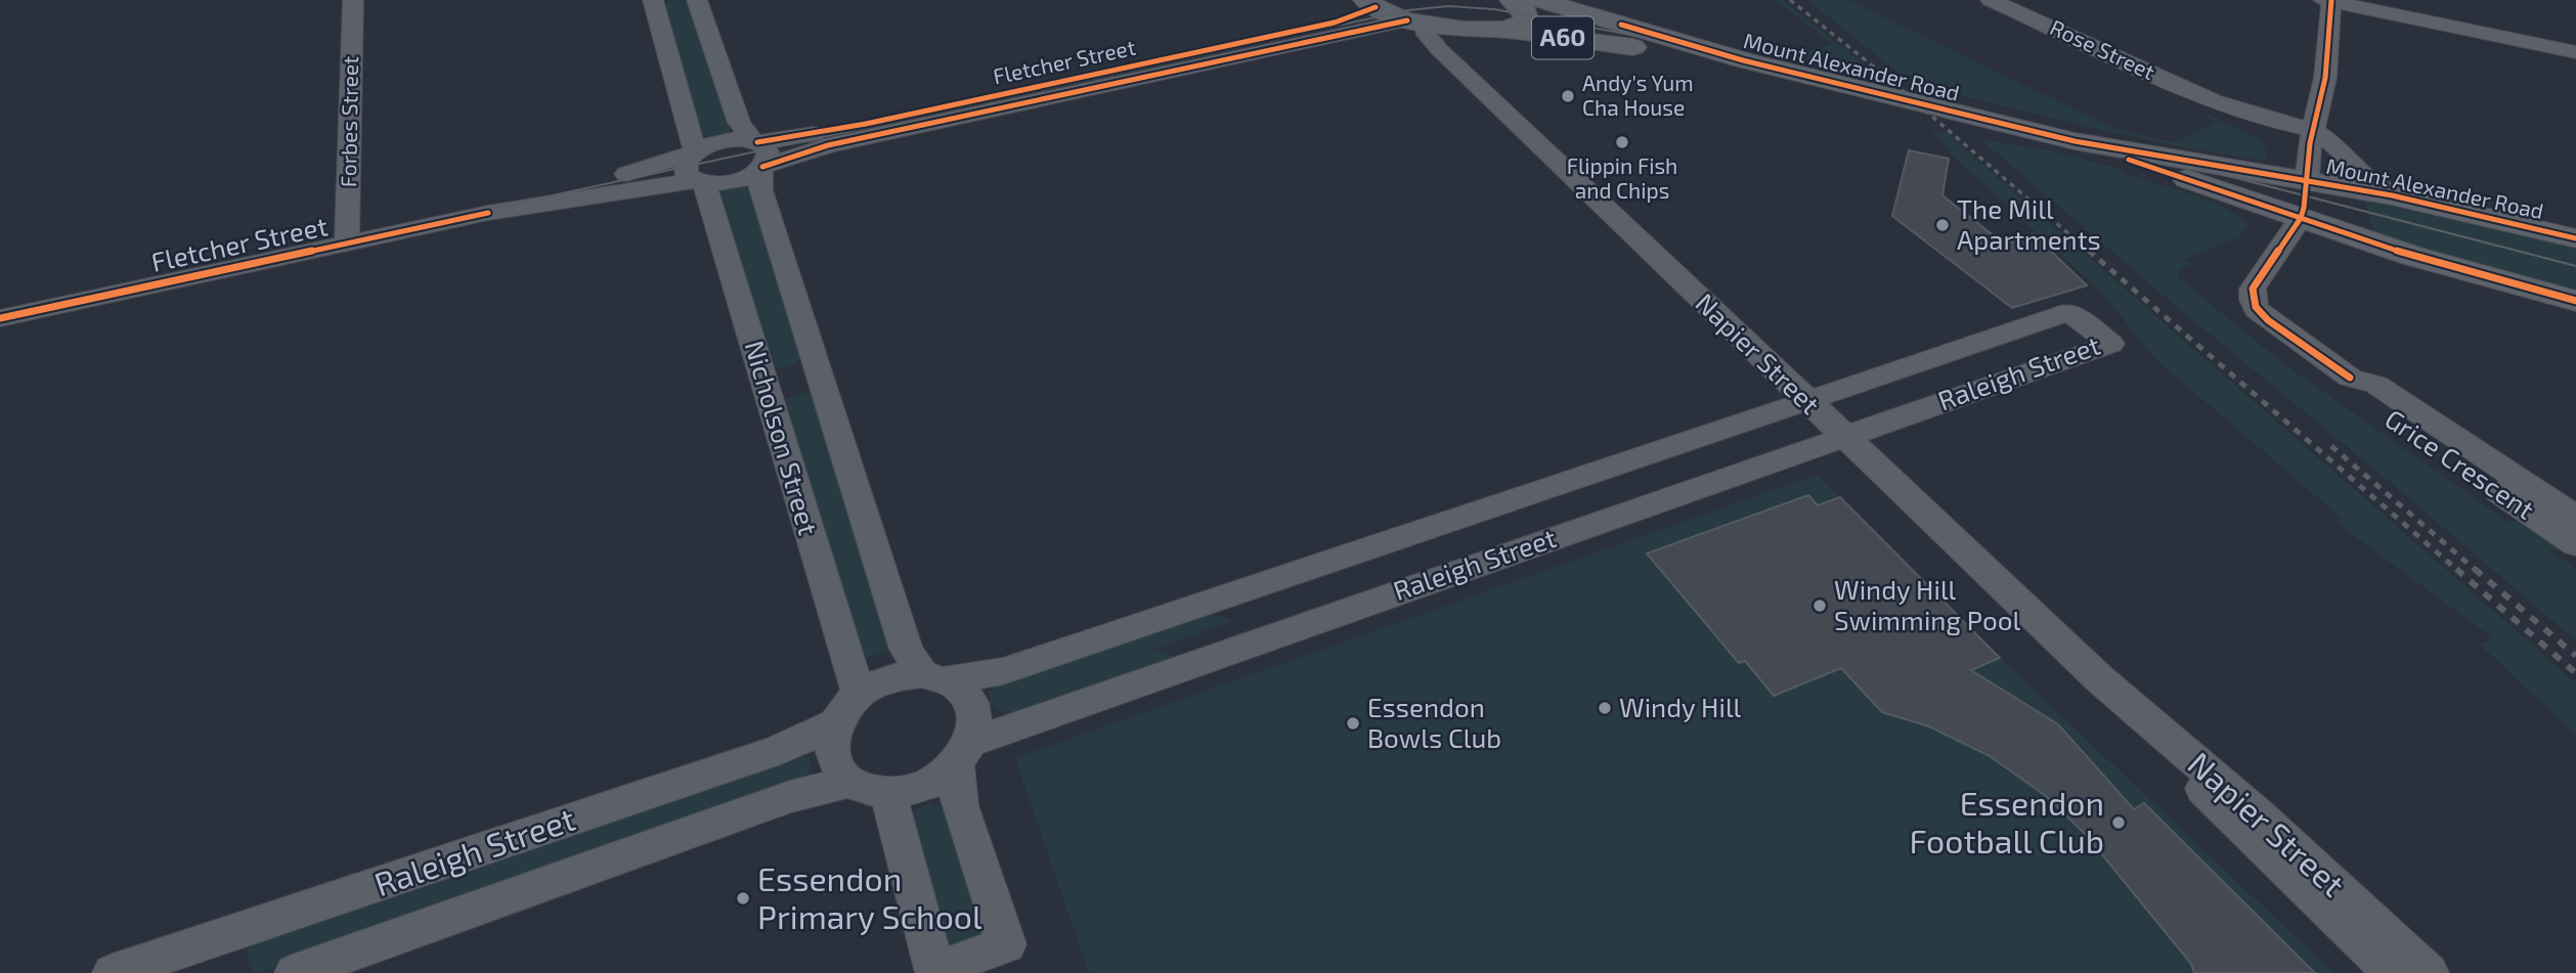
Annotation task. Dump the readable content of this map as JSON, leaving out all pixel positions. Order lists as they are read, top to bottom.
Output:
{
  "streets": {
    "main road": ["A60", "Mount Alexander Road"],
    "street": [
      "Rose Street",
      "Fletcher Street",
      "Forbes Street",
      "Napier Street",
      "Raleigh Street",
      "Nicholson Street",
      "Grice Crescent"
    ]
  },
  "crossings": [
    ["A60", "Fletcher Street"],
    ["A60", "Mount Alexander Road"],
    ["A60", "Napier Street"],
    ["Fletcher Street", "Forbes Street"],
    ["Fletcher Street", "Napier Street"],
    ["Fletcher Street", "Nicholson Street"],
    ["Mount Alexander Road", "Grice Crescent"],
    ["Napier Street", "Raleigh Street"],
    ["Raleigh Street", "Nicholson Street"]
  ],
  "places": [
    "Andy's Yum Cha House",
    "Flippin Fish and Chips",
    "The Mill Apartments",
    "Windy Hill Swimming Pool",
    "Windy Hill",
    "Essendon Bowls Club",
    "Essendon Football Club",
    "Essendon Primary School"
  ]
}
